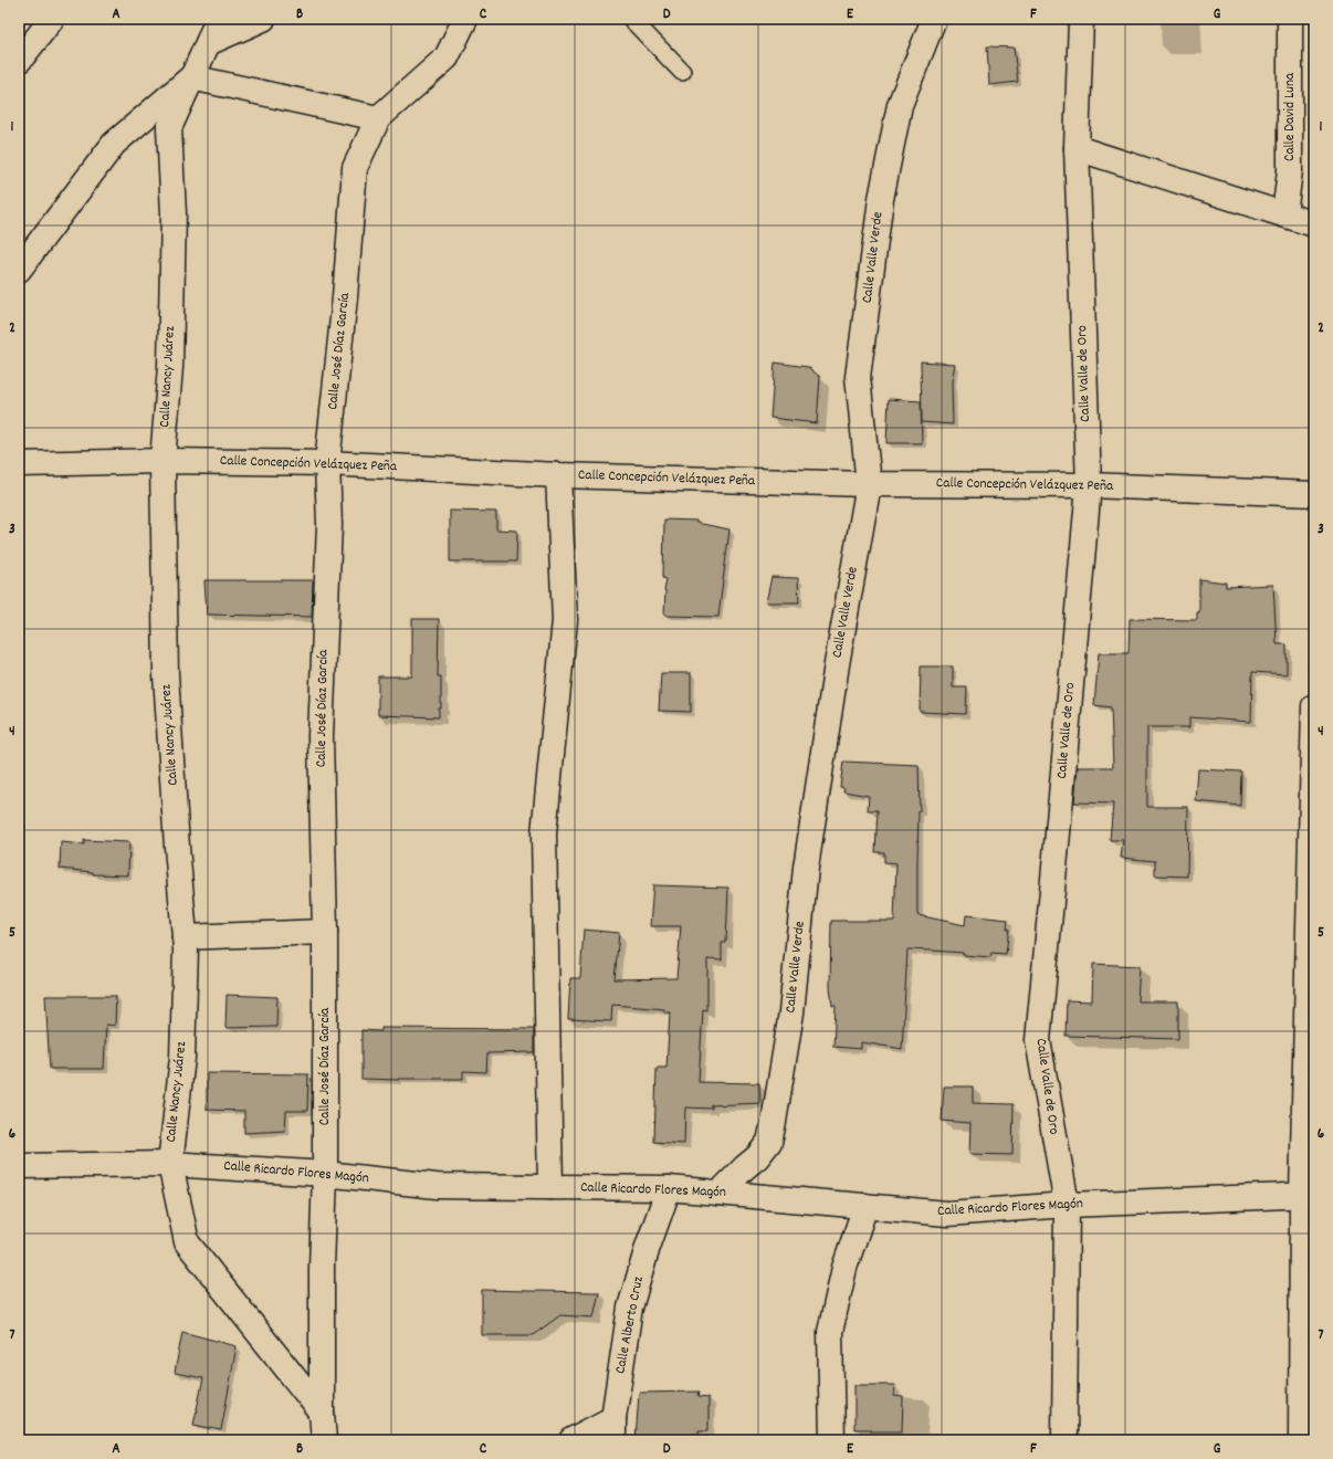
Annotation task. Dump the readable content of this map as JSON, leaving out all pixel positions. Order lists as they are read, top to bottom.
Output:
{
  "streets": {
    "street": [
      "Calle David Luna",
      "Calle Valle Verde",
      "Calle José Díaz García",
      "Calle Valle de Oro",
      "Calle Nancy Juárez",
      "Calle Concepción Velázquez Peña",
      "Calle Ricardo Flores Magón",
      "Calle Alberto Cruz"
    ]
  },
  "crossings": [
    ["Calle Valle Verde", "Calle Concepción Velázquez Peña"],
    ["Calle Valle Verde", "Calle Ricardo Flores Magón"],
    ["Calle José Díaz García", "Calle Nancy Juárez"],
    ["Calle José Díaz García", "Calle Concepción Velázquez Peña"],
    ["Calle José Díaz García", "Calle Ricardo Flores Magón"],
    ["Calle Valle de Oro", "Calle Concepción Velázquez Peña"],
    ["Calle Valle de Oro", "Calle Ricardo Flores Magón"],
    ["Calle Nancy Juárez", "Calle Concepción Velázquez Peña"],
    ["Calle Nancy Juárez", "Calle Ricardo Flores Magón"],
    ["Calle Ricardo Flores Magón", "Calle Alberto Cruz"]
  ],
  "grid": {
    "columns": [
      "A",
      "B",
      "C",
      "D",
      "E",
      "F",
      "G"
    ],
    "rows": [
      "1",
      "2",
      "3",
      "4",
      "5",
      "6",
      "7"
    ]
  }
}
